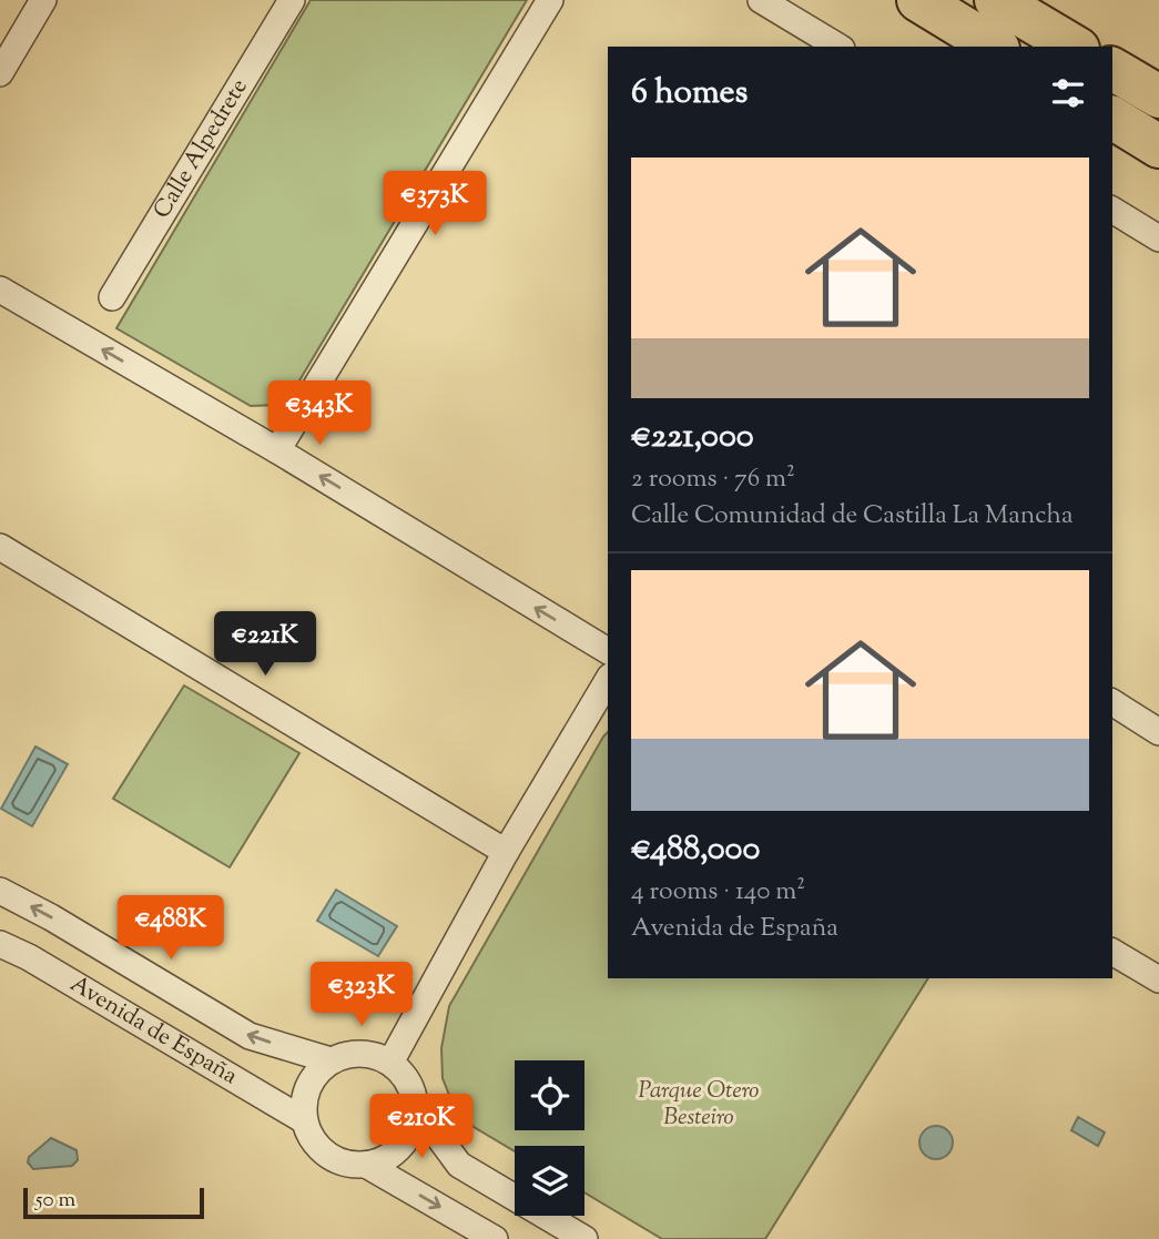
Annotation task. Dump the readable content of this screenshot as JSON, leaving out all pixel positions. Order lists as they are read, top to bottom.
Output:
{
  "streets": {
    "street": ["Calle Alpedrete", "Avenida de España"]
  },
  "parks": ["Parque Otero Besteiro"],
  "scale_bar": "50 m",
  "page": {
    "heading": "6 homes",
    "list": [
      {
        "name": "€221,000",
        "note": "2 rooms · 76 m² · Calle Comunidad de Castilla La Mancha"
      },
      {
        "name": "€488,000",
        "note": "4 rooms · 140 m² · Avenida de España"
      }
    ],
    "price": [
      "€373K",
      "€343K",
      "€221K",
      "€488K",
      "€323K",
      "€210K"
    ],
    "scale": "50 m"
  }
}
